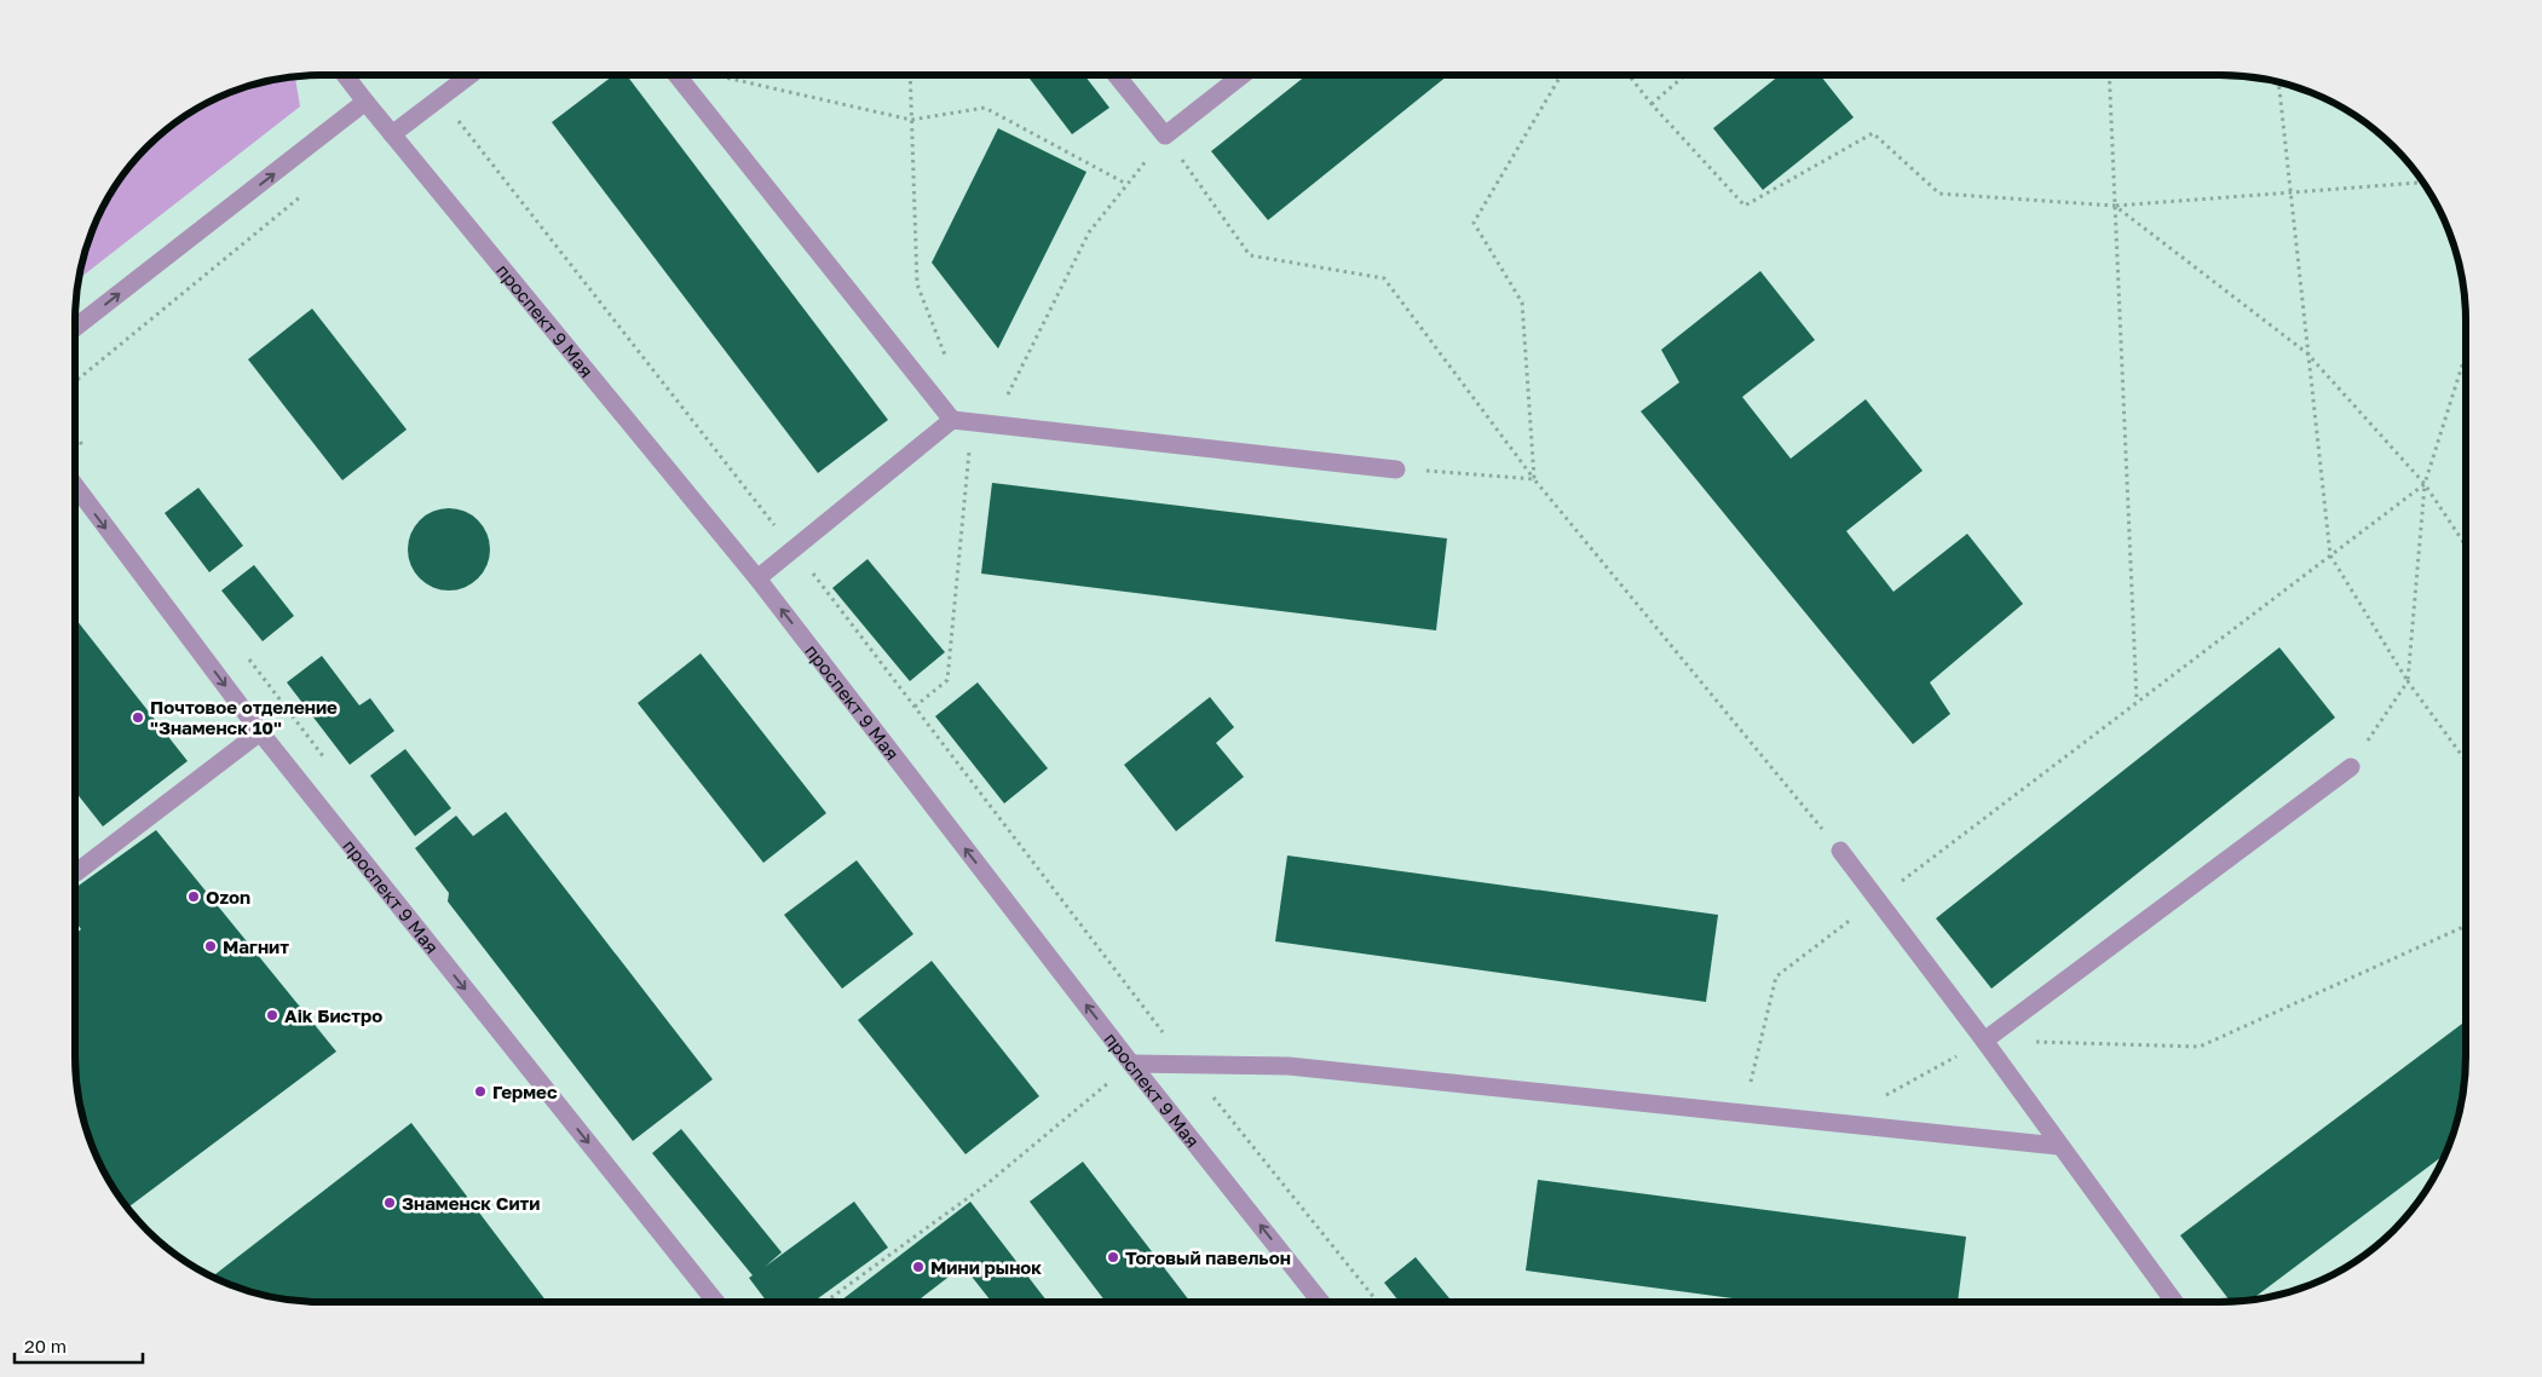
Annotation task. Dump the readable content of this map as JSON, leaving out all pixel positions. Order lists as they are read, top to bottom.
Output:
{
  "streets": {
    "street": ["проспект 9 Мая"]
  },
  "places": [
    "Почтовое отделение \"Знаменск 10\"",
    "Ozon",
    "Магнит",
    "Aik Бистро",
    "Гермес",
    "Знаменск Сити",
    "Тоговый павельон",
    "Мини рынок"
  ],
  "scale_bar": "20 m"
}
